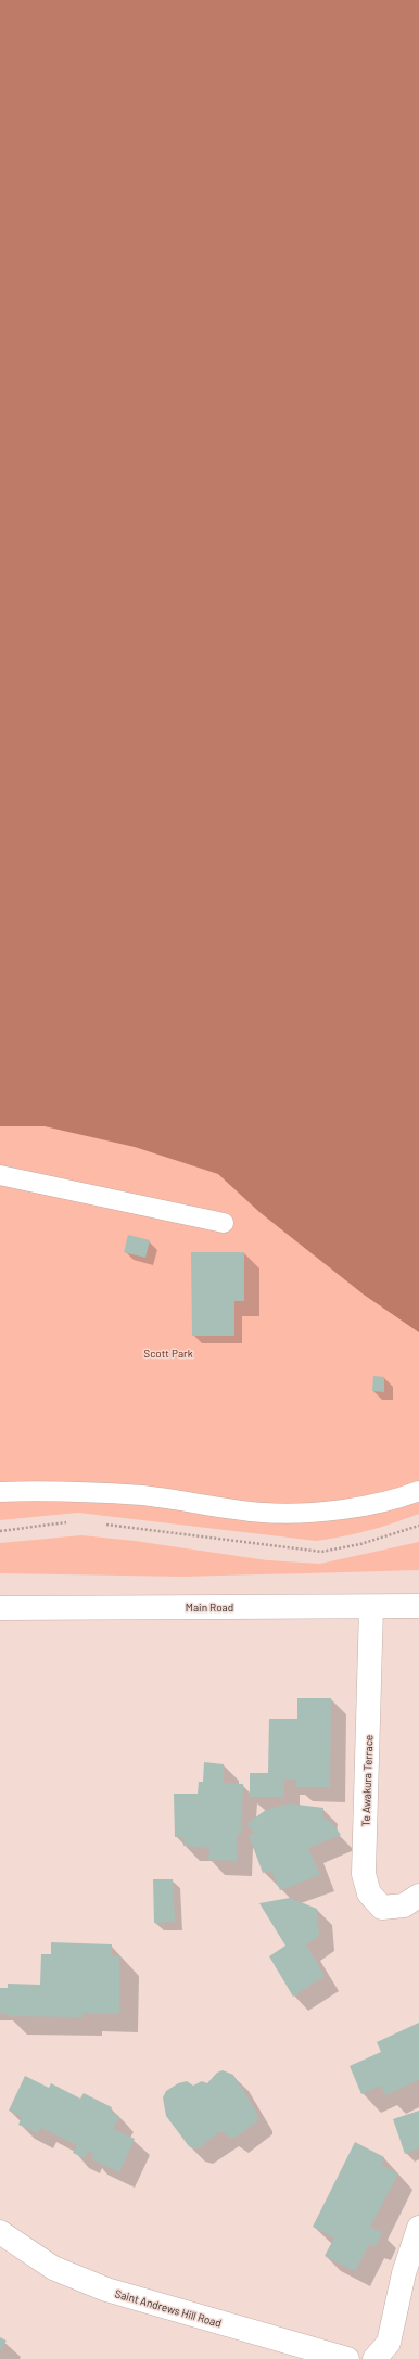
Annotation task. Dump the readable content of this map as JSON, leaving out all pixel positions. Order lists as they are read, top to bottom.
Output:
{
  "streets": {
    "street": ["Main Road", "Te Awakura Terrace", "Saint Andrews Hill Road"]
  },
  "crossings": [
    ["Main Road", "Te Awakura Terrace"]
  ],
  "parks": ["Scott Park"]
}
